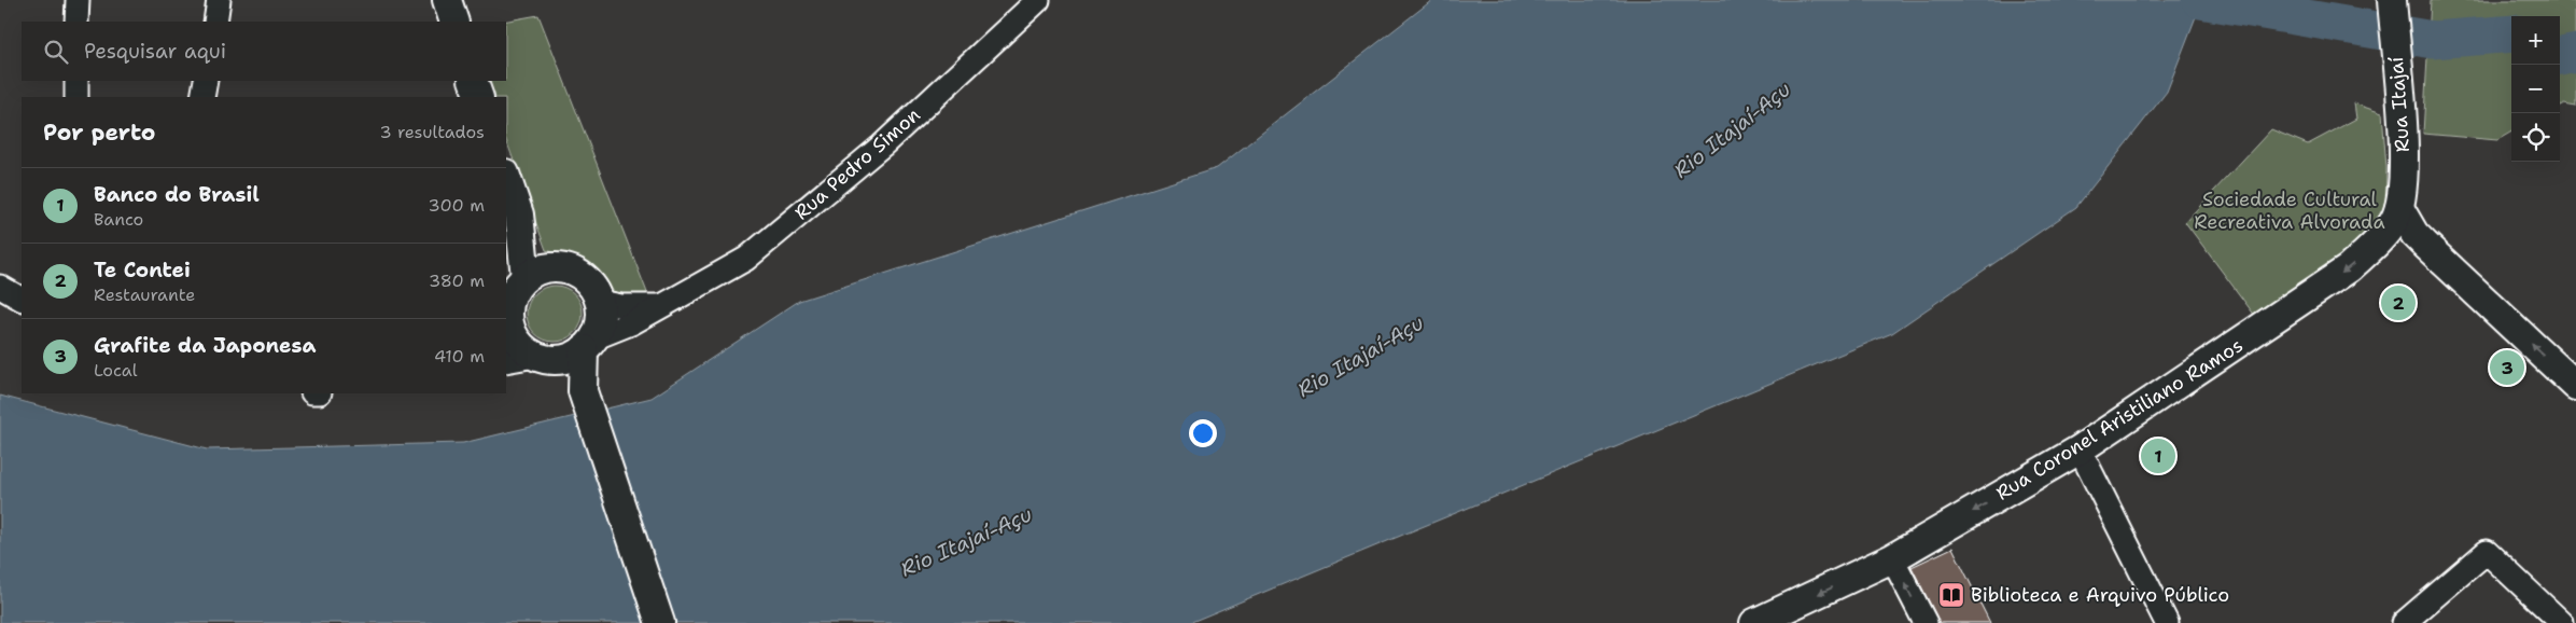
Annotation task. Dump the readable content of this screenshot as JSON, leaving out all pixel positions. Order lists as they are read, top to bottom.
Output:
{
  "streets": {
    "main road": ["Rua Itajaí", "Rua Coronel Aristiliano Ramos"],
    "street": ["Rua Pedro Simon"]
  },
  "crossings": [
    ["Rua Itajaí", "Rua Coronel Aristiliano Ramos"]
  ],
  "one_way": ["Rua Coronel Aristiliano Ramos"],
  "water": ["Rio Itajaí-Açu"],
  "parks": ["Sociedade Cultural Recreativa Alvorada"],
  "places": {
    "library": ["Biblioteca e Arquivo Público"]
  },
  "page": {
    "map_buttons": ["+", "−"],
    "search": "Pesquisar aqui",
    "heading": ["Por perto", "3 resultados"],
    "list": [
      {
        "mark": "1",
        "name": "Banco do Brasil",
        "note": "Banco",
        "value": "300 m"
      },
      {
        "mark": "2",
        "name": "Te Contei",
        "note": "Restaurante",
        "value": "380 m"
      },
      {
        "mark": "3",
        "name": "Grafite da Japonesa",
        "note": "Local",
        "value": "410 m"
      }
    ],
    "pins": ["2", "3", "1"]
  }
}
